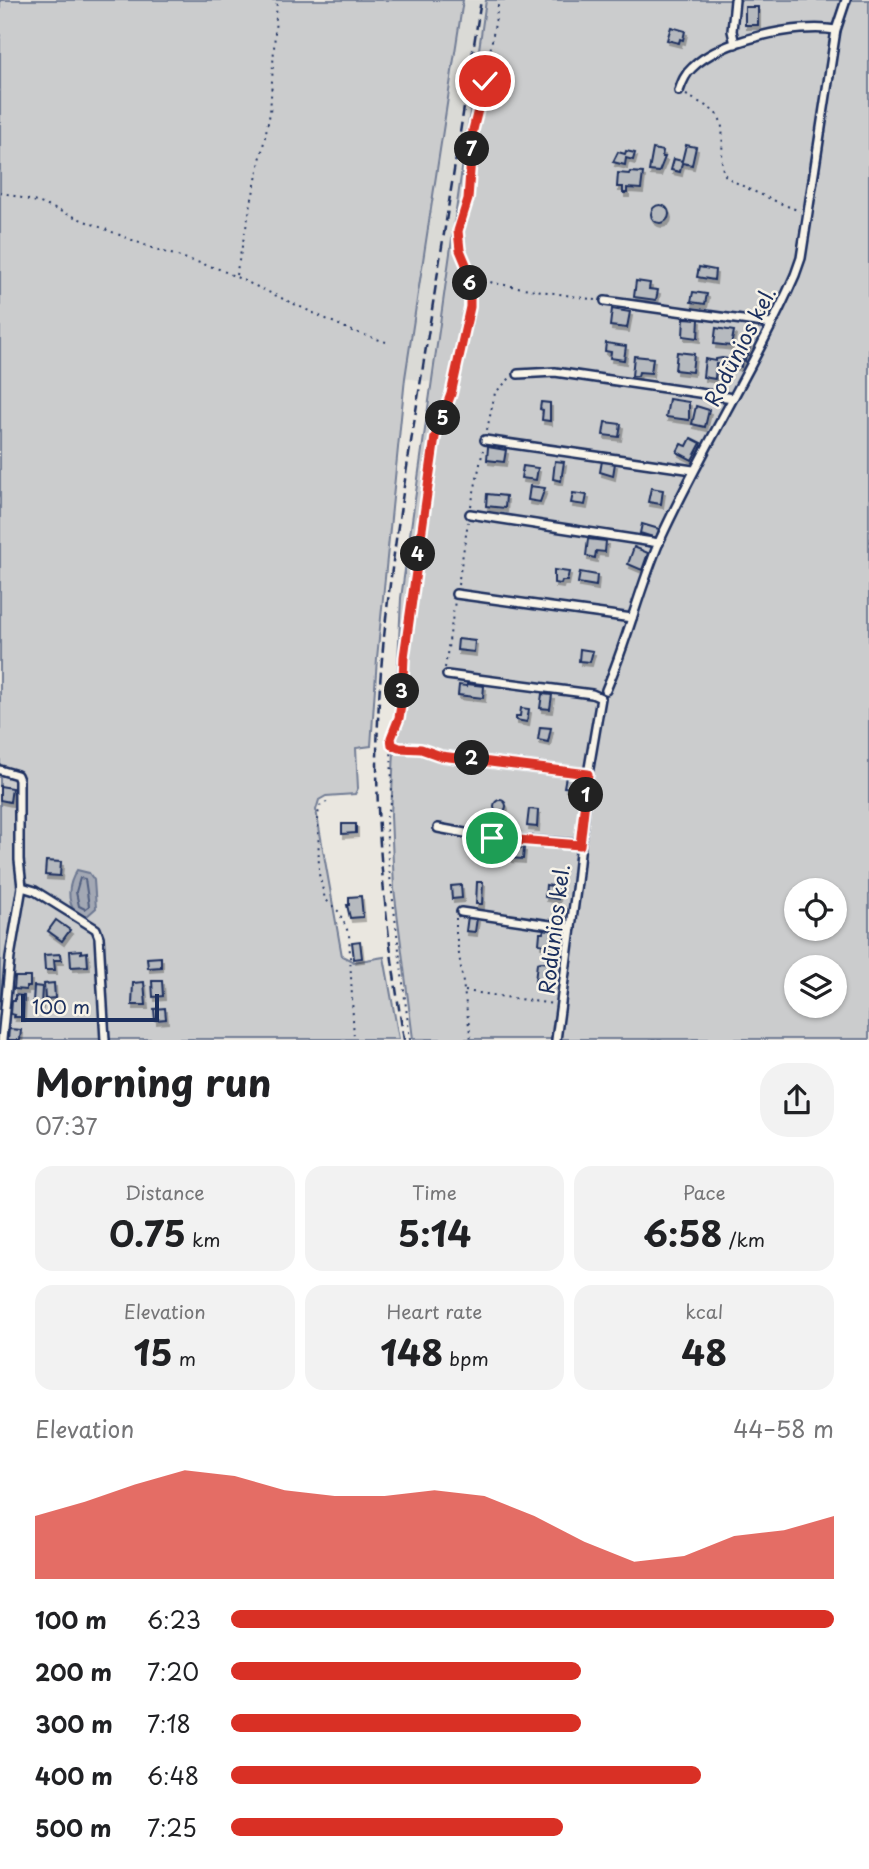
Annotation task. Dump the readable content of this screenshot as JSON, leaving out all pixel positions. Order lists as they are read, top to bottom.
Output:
{
  "streets": {
    "street": ["Rodūnios kel."]
  },
  "scale_bar": "100 m",
  "page": {
    "pins": [
      "7",
      "6",
      "5",
      "4",
      "3",
      "2",
      "1"
    ],
    "scale": "100 m",
    "heading": ["Morning run", "07:37"],
    "stats": [
      ["Distance", "0.75 km"],
      ["Time", "5:14"],
      ["Pace", "6:58 /km"],
      ["Elevation", "15 m"],
      ["Heart rate", "148 bpm"],
      ["kcal", "48"]
    ],
    "chart": ["Elevation", "44–58 m"],
    "list": [
      {
        "name": "100 m",
        "note": "6:23"
      },
      {
        "name": "200 m",
        "note": "7:20"
      },
      {
        "name": "300 m",
        "note": "7:18"
      },
      {
        "name": "400 m",
        "note": "6:48"
      },
      {
        "name": "500 m",
        "note": "7:25"
      }
    ]
  }
}
